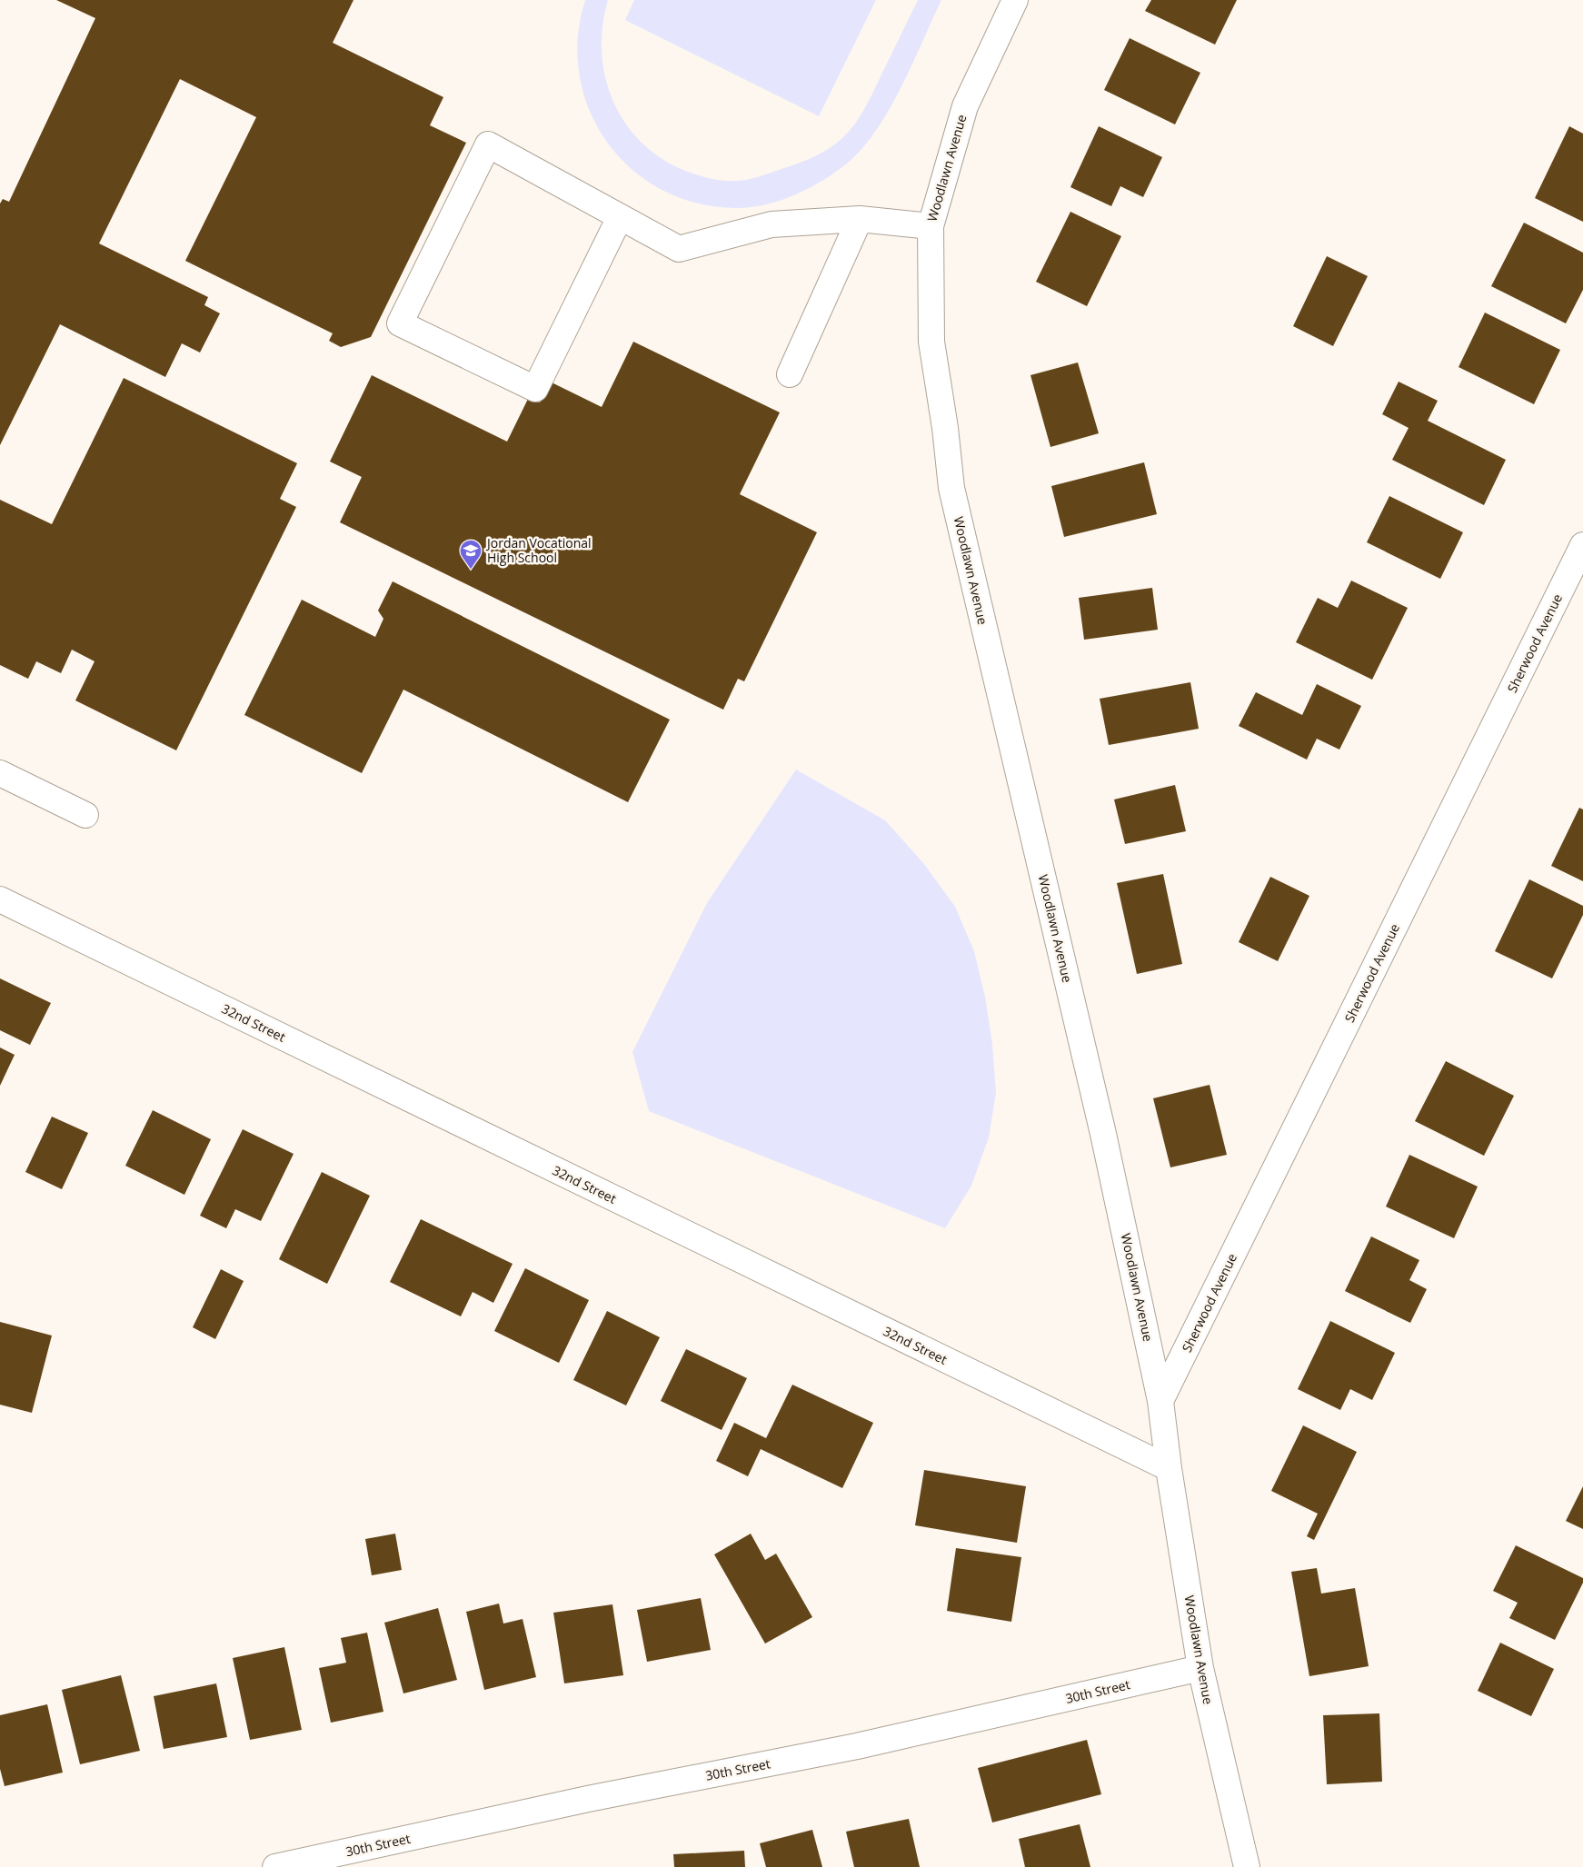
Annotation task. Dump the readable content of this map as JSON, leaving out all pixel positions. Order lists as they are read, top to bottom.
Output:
{
  "streets": {
    "street": [
      "Woodlawn Avenue",
      "Sherwood Avenue",
      "32nd Street",
      "30th Street"
    ]
  },
  "crossings": [
    ["Woodlawn Avenue", "Sherwood Avenue"],
    ["Woodlawn Avenue", "32nd Street"],
    ["Woodlawn Avenue", "30th Street"]
  ],
  "places": {
    "school or university": ["Jordan Vocational High School"]
  }
}
